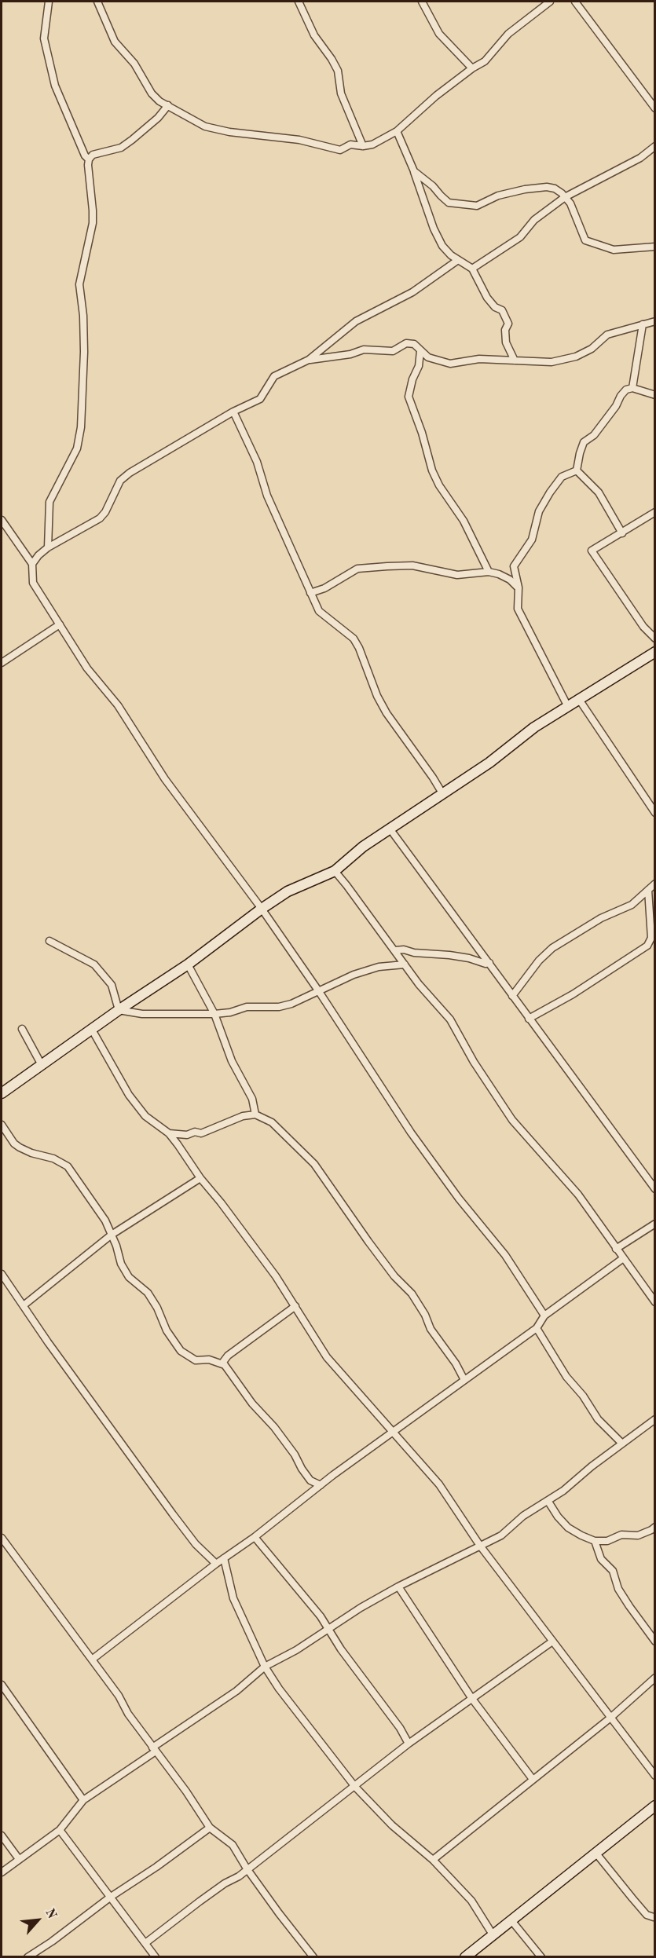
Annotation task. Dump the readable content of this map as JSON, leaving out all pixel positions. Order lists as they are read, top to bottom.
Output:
{
  "north": "top right"
}
